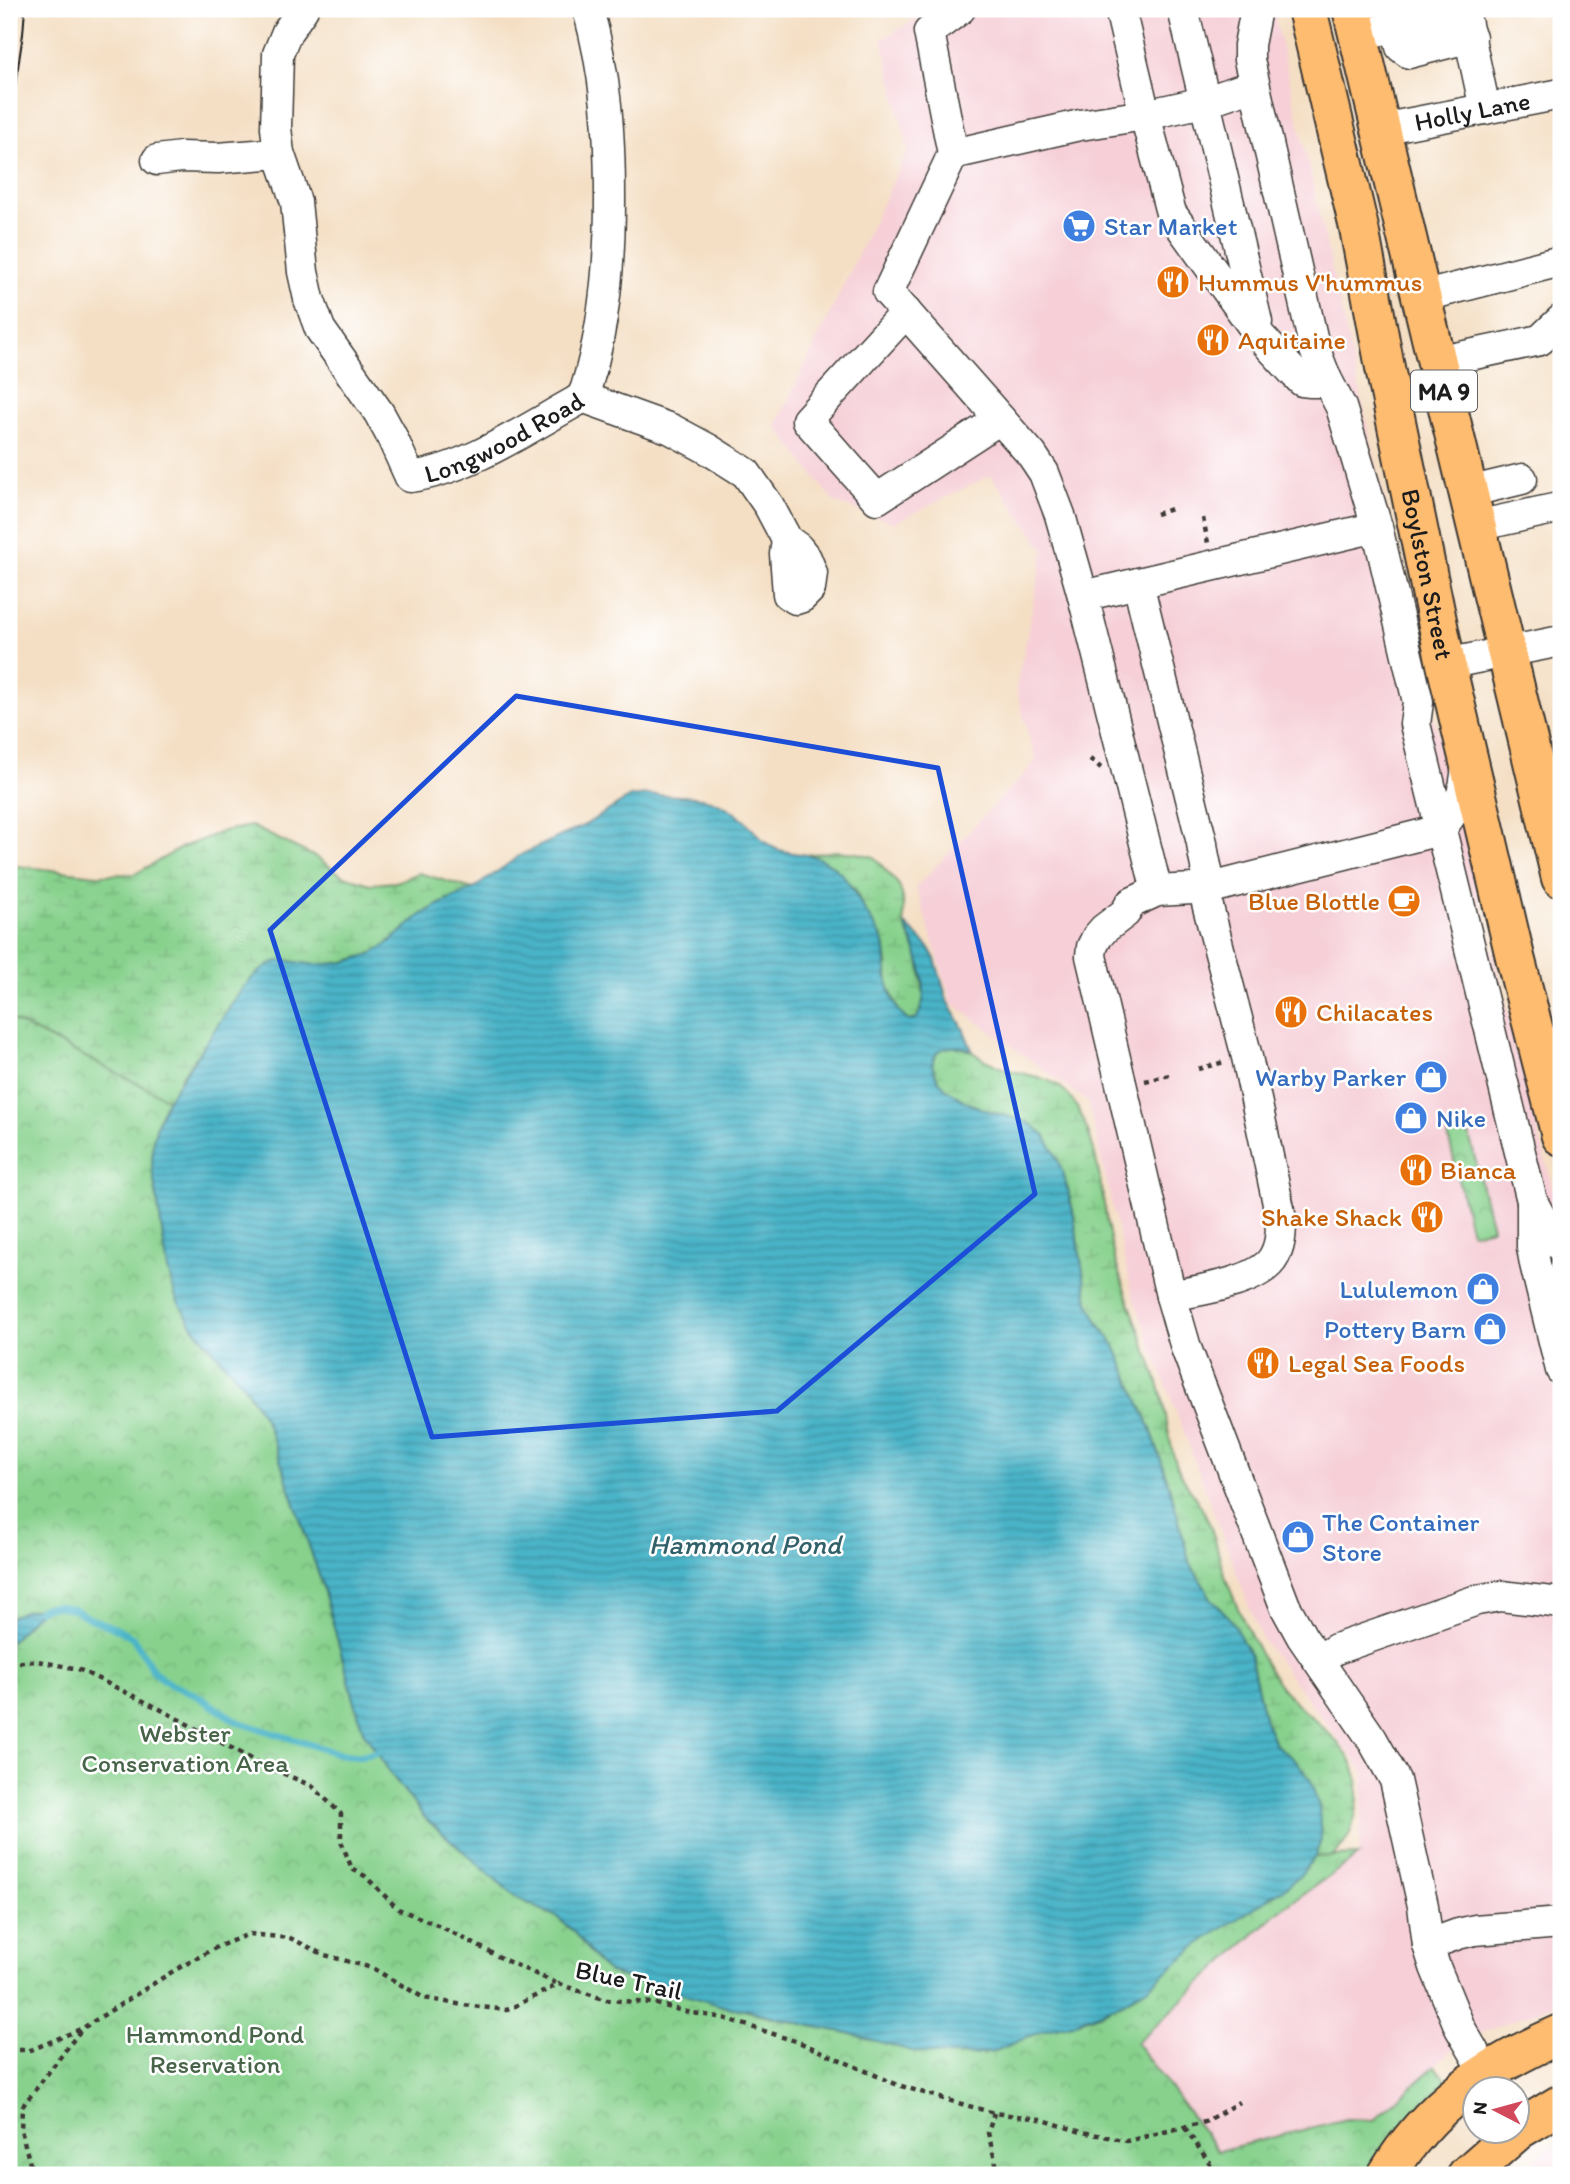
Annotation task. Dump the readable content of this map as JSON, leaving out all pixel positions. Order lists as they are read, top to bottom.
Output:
{
  "streets": {
    "main road": ["MA 9", "Boylston Street"],
    "street": ["Holly Lane", "Longwood Road"],
    "path": ["Blue Trail"]
  },
  "crossings": [
    ["Holly Lane", "MA 9"]
  ],
  "water": ["Hammond Pond"],
  "parks": ["Webster Conservation Area", "Hammond Pond Reservation"],
  "places": {
    "supermarket": ["Star Market"],
    "restaurant": [
      "Hummus V'hummus",
      "Aquitaine",
      "Chilacates",
      "Bianca",
      "Shake Shack",
      "Legal Sea Foods"
    ],
    "cafe": ["Blue Blottle"],
    "shop": [
      "Warby Parker",
      "Nike",
      "Lululemon",
      "Pottery Barn",
      "The Container Store"
    ]
  },
  "north": "left"
}
